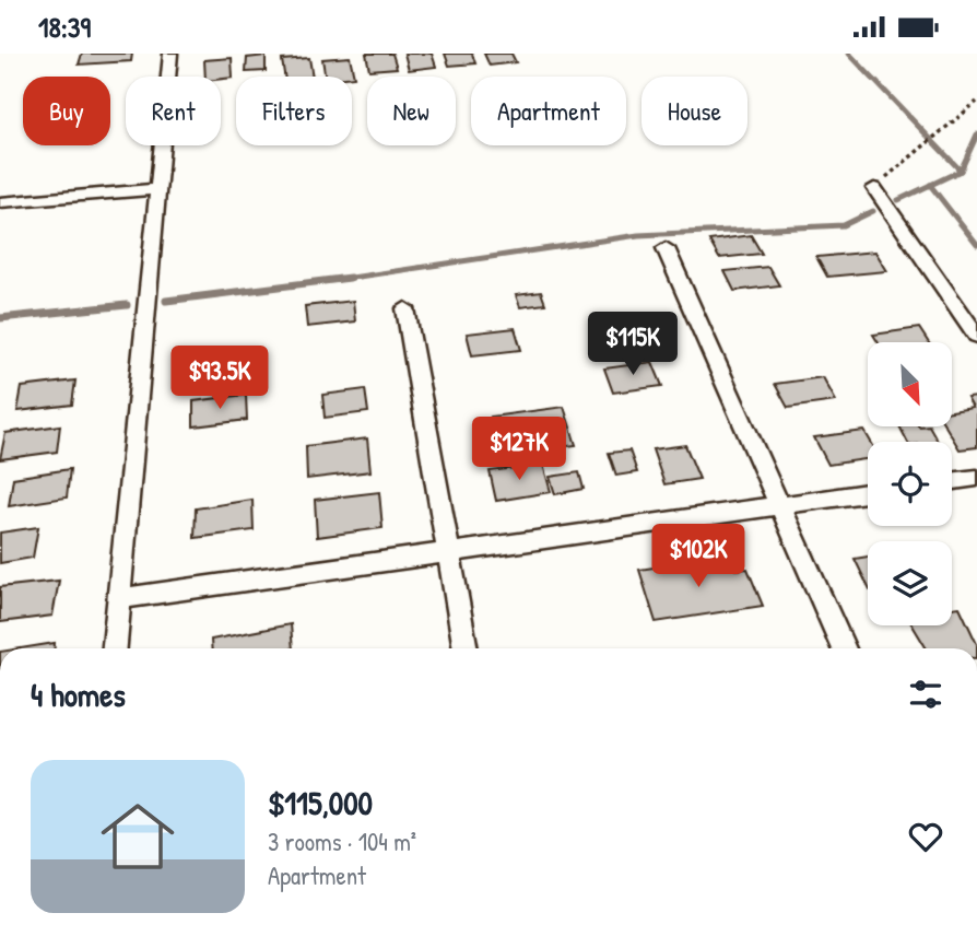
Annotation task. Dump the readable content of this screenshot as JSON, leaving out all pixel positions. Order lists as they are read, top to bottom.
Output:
{
  "north": "bottom right",
  "page": {
    "status": "18:39",
    "chip": [
      "Buy",
      "Rent",
      "Filters",
      "New",
      "Apartment",
      "House"
    ],
    "price": [
      "$115K",
      "$93.5K",
      "$127K",
      "$102K"
    ],
    "heading": "4 homes",
    "list": [
      {
        "name": "$115,000",
        "note": "3 rooms · 104 m² · Apartment"
      }
    ]
  }
}
